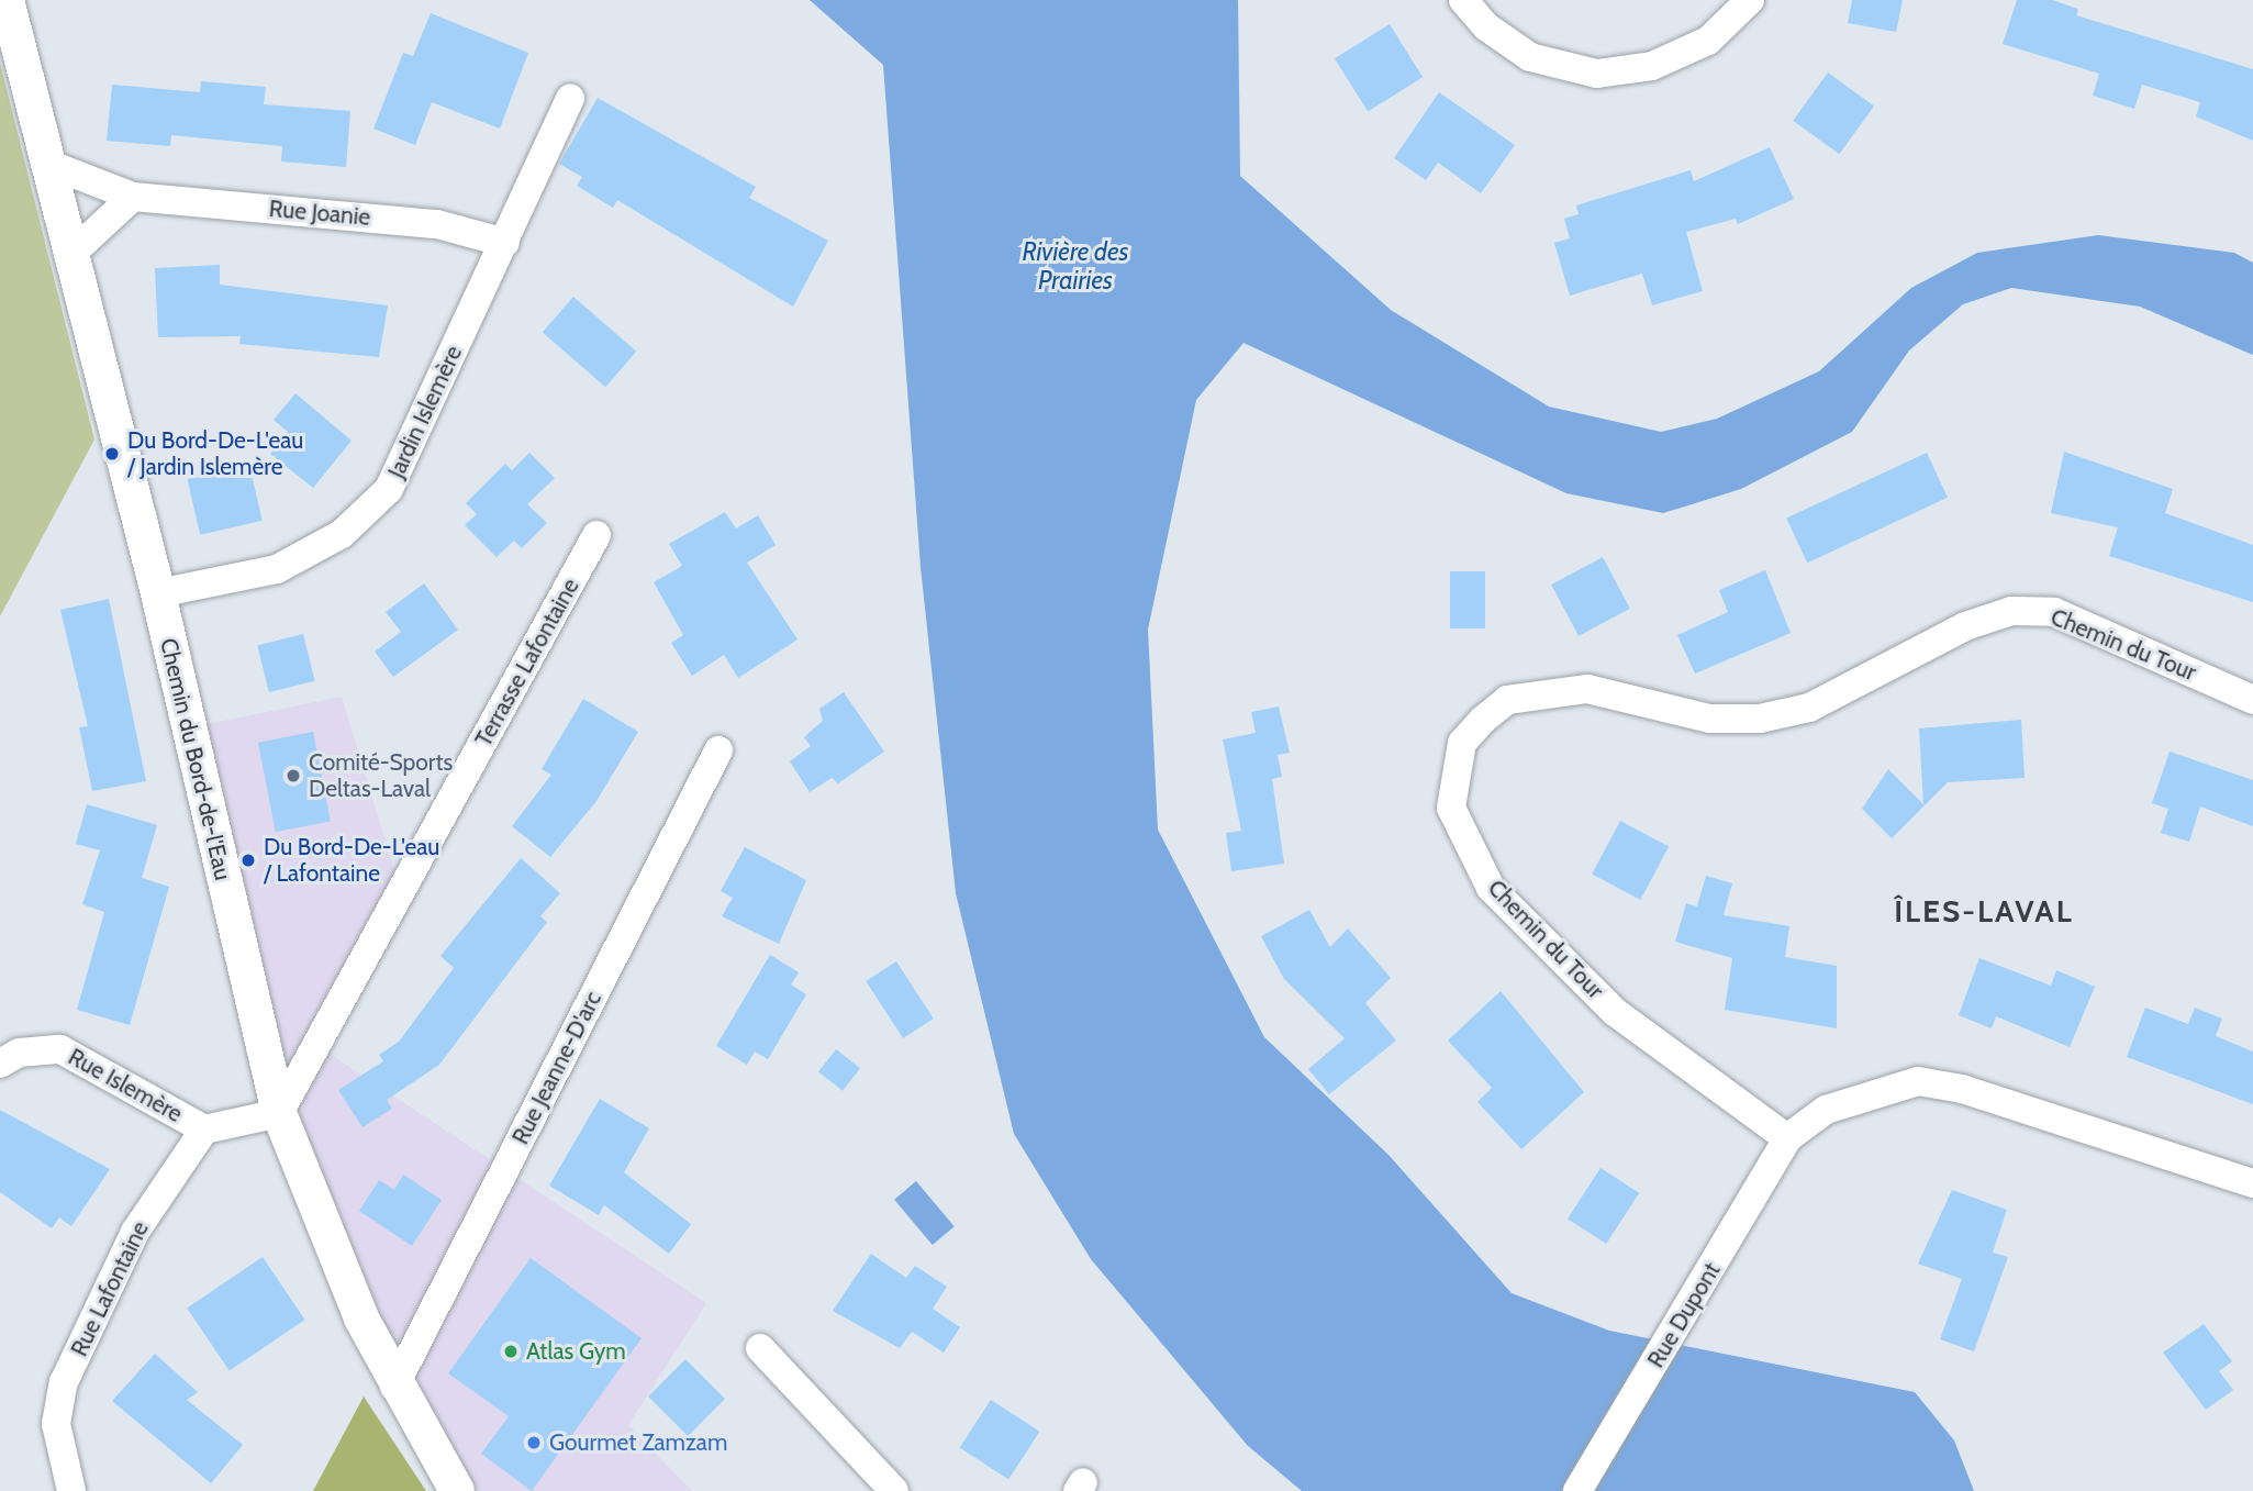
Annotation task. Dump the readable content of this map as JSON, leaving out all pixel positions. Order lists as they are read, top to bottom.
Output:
{
  "streets": {
    "street": [
      "Rue Joanie",
      "Jardin Islemère",
      "Chemin du Tour",
      "Terrasse Lafontaine",
      "Chemin du Bord-de-l'Eau",
      "Rue Jeanne-D'arc",
      "Rue Islemère",
      "Rue Lafontaine",
      "Rue Dupont"
    ]
  },
  "crossings": [
    ["Rue Joanie", "Jardin Islemère"],
    ["Rue Joanie", "Chemin du Bord-de-l'Eau"],
    ["Jardin Islemère", "Chemin du Bord-de-l'Eau"],
    ["Chemin du Tour", "Rue Dupont"],
    ["Terrasse Lafontaine", "Chemin du Bord-de-l'Eau"],
    ["Chemin du Bord-de-l'Eau", "Rue Jeanne-D'arc"],
    ["Rue Islemère", "Rue Lafontaine"]
  ],
  "districts": ["ÎLES-LAVAL"],
  "water": ["Rivière des Prairies"],
  "places": [
    "Du Bord-De-L'eau / Jardin Islemère",
    "Comité-Sports Deltas-Laval",
    "Du Bord-De-L'eau / Lafontaine",
    "Atlas Gym",
    "Gourmet Zamzam"
  ]
}
